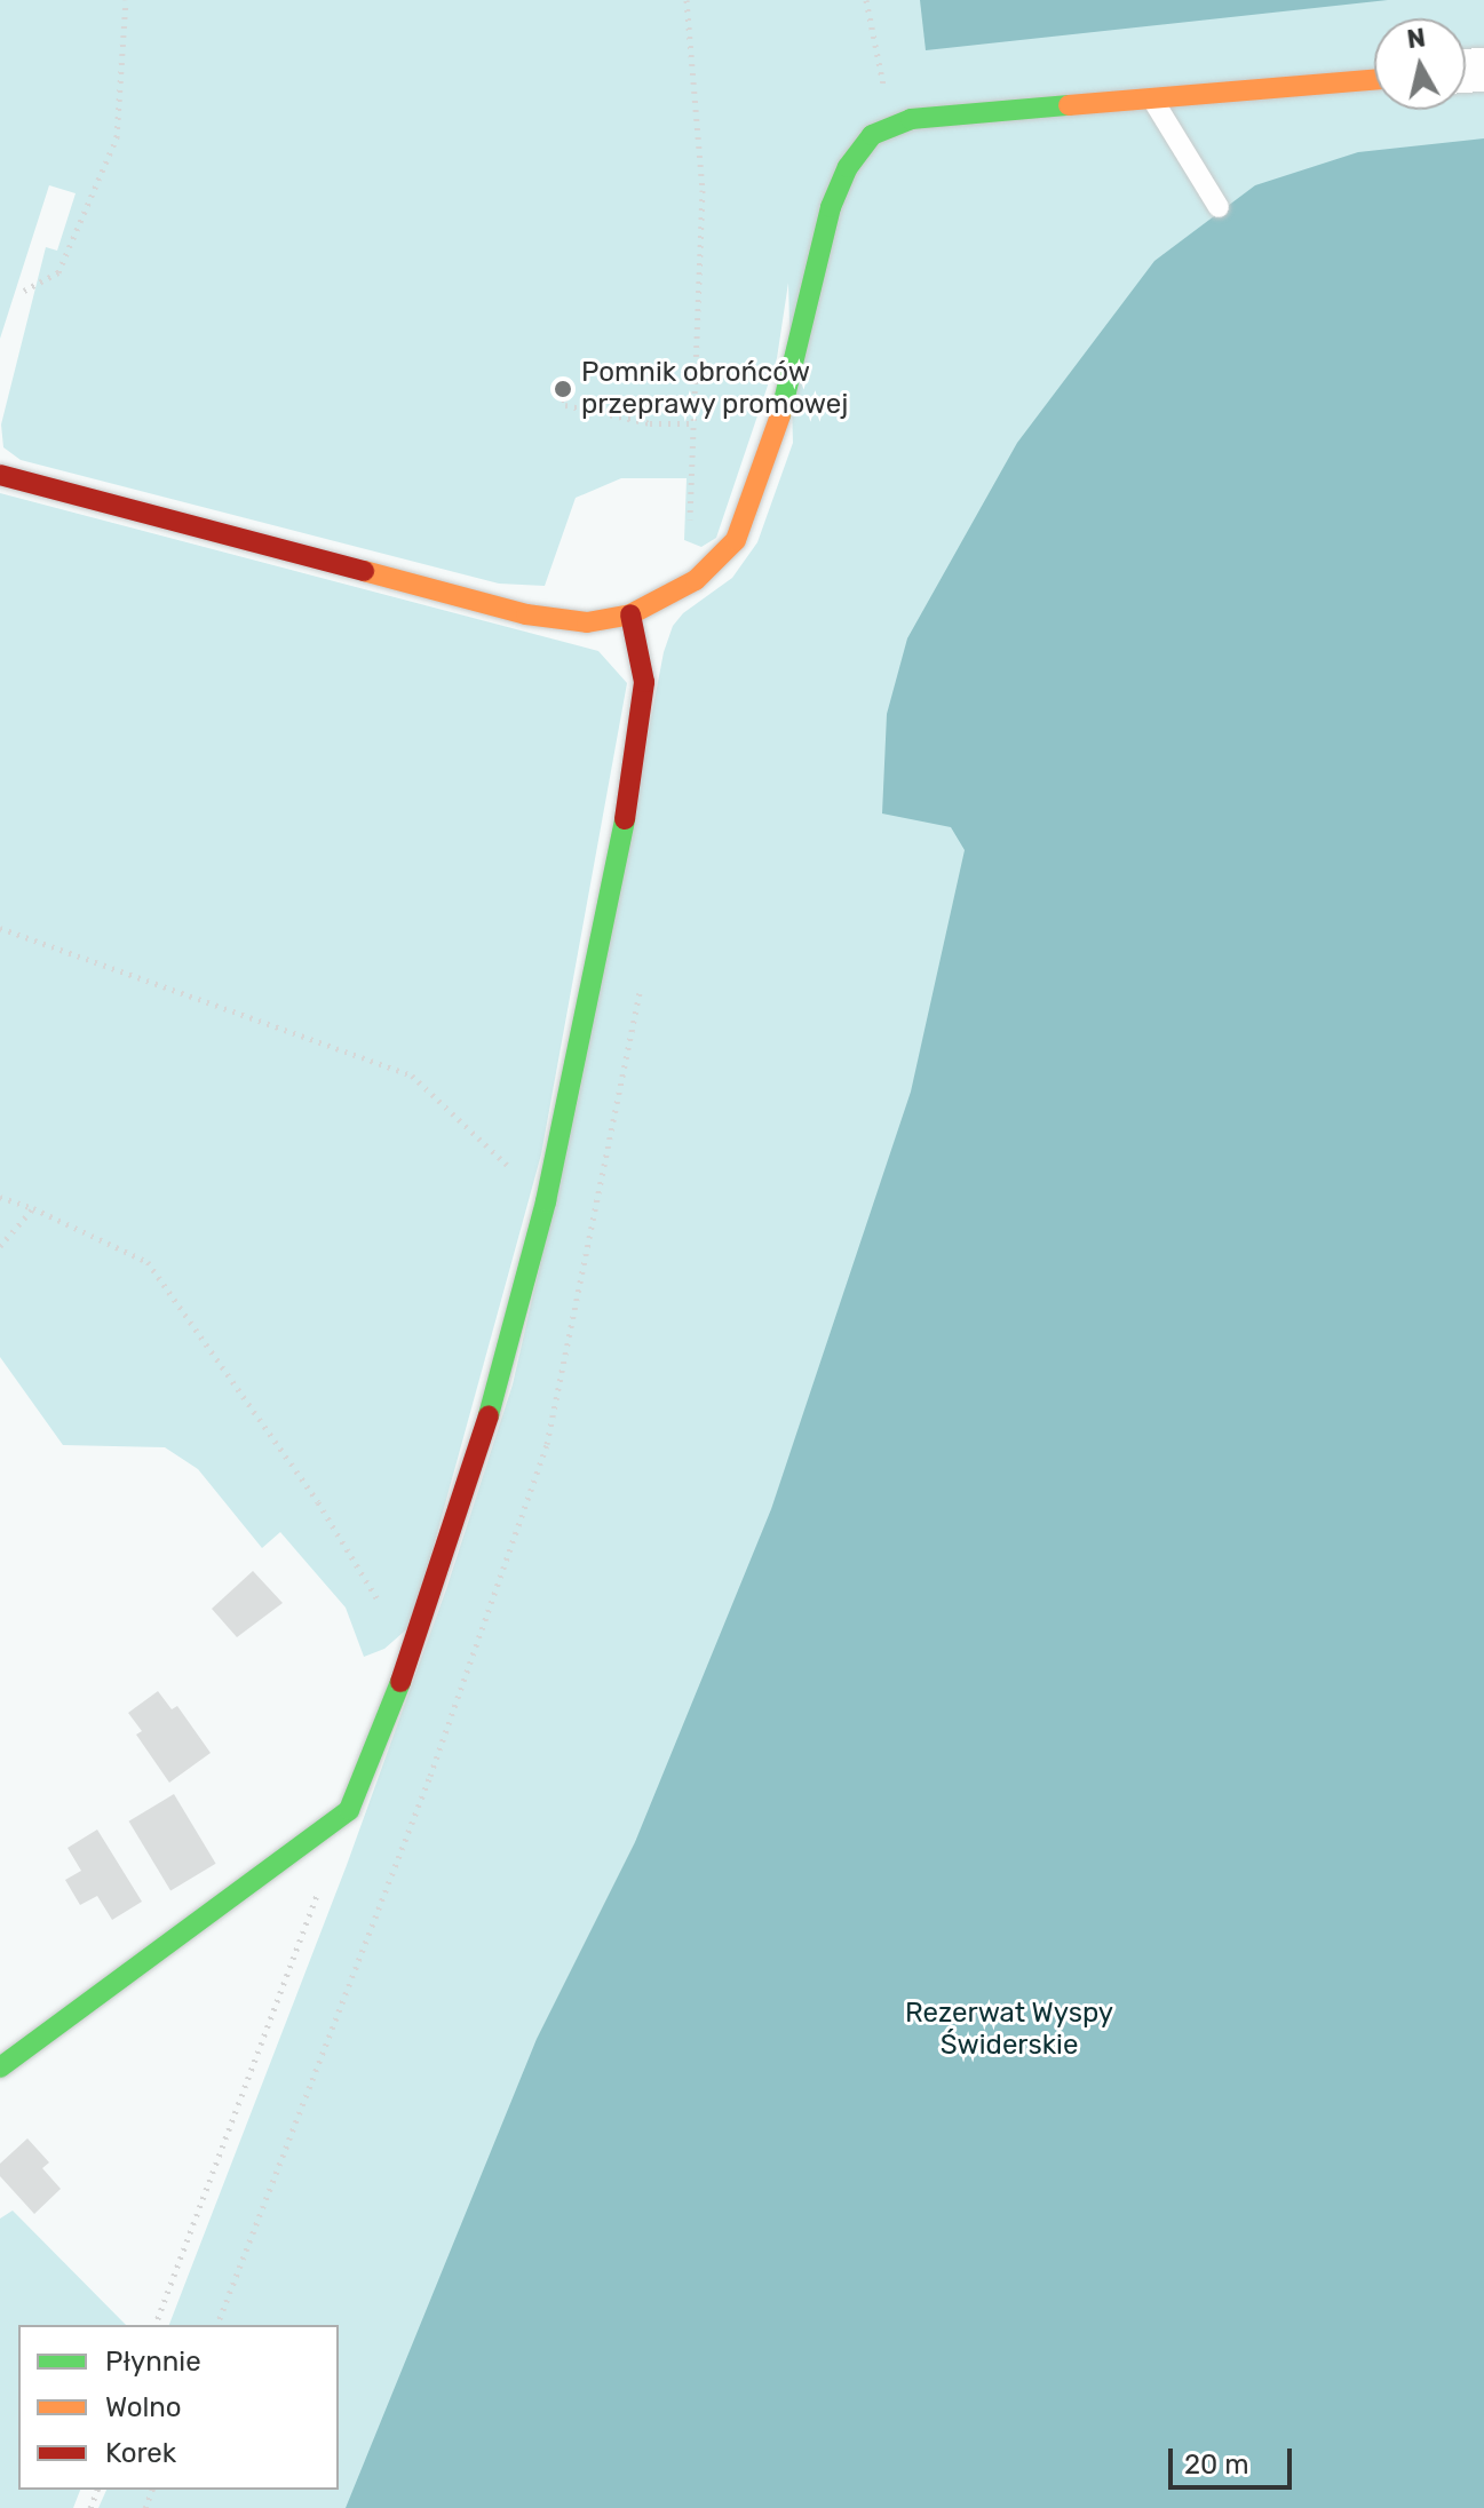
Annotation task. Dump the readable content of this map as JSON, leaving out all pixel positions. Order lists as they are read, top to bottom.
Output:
{
  "parks": ["Rezerwat Wyspy Świderskie"],
  "places": ["Pomnik obrońców przeprawy promowej"],
  "legend": ["Płynnie", "Wolno", "Korek"],
  "scale_bar": "20 m",
  "north": "top"
}
